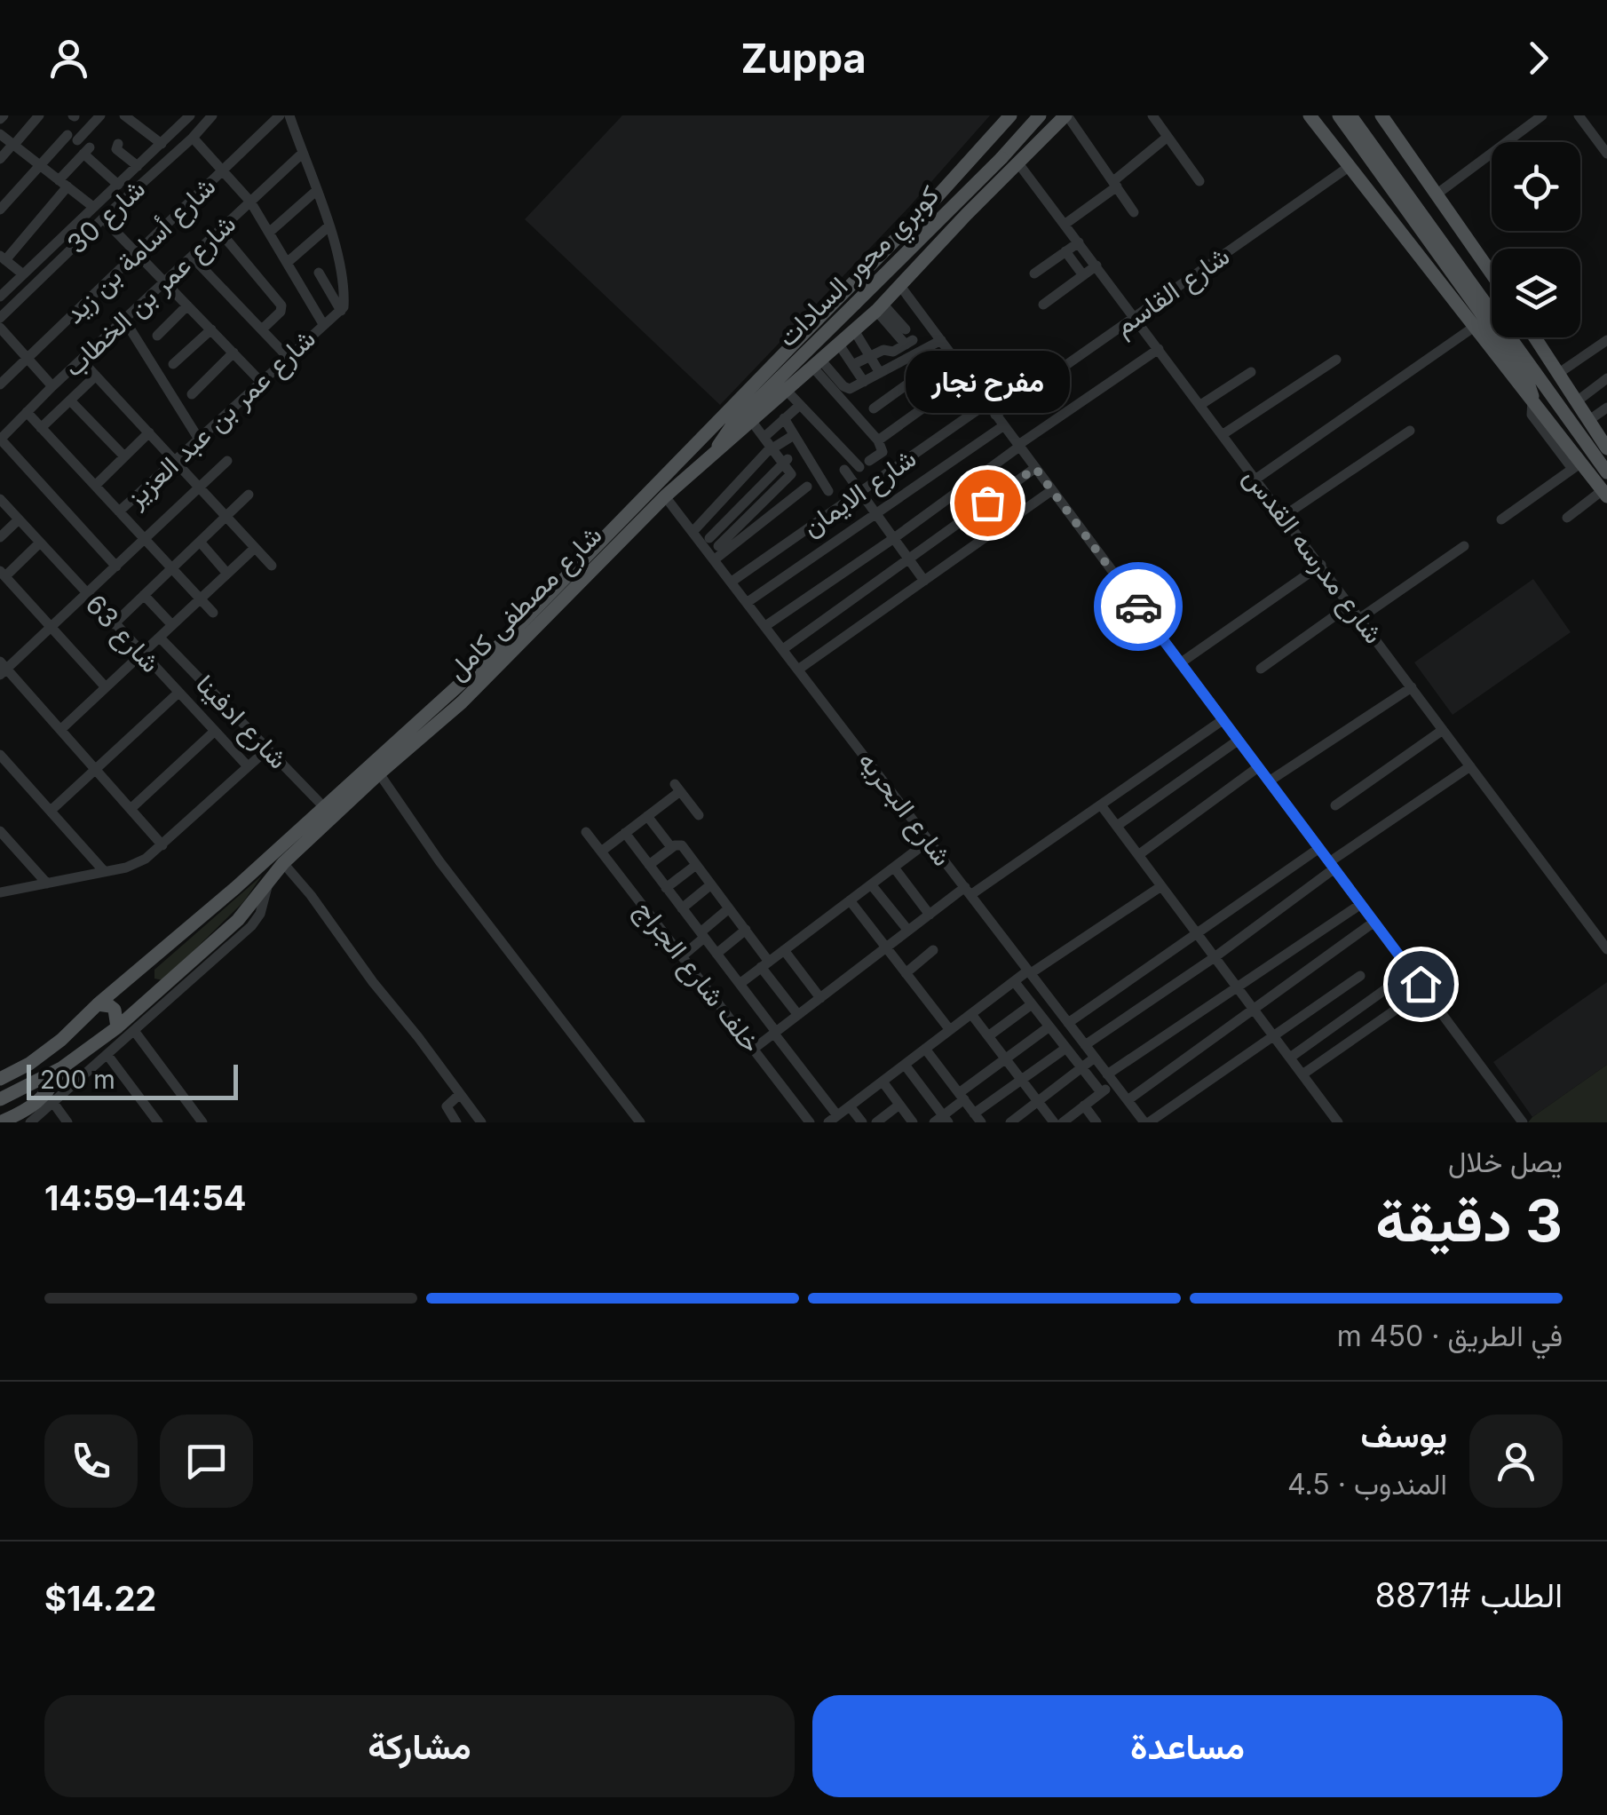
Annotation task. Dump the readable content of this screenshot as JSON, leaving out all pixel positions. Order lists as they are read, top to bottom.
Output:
{
  "streets": {
    "main road": ["كوبري محور السادات", "شارع مصطفى كامل"],
    "street": [
      "شارع 30",
      "شارع أسامة بن زيد",
      "شارع القاسم",
      "شارع عمر بن الخطاب",
      "شارع عمر بن عبد العزيز",
      "شارع الايمان",
      "شارع مدرسه القدس",
      "شارع 63",
      "شارع ادفينا",
      "شارع البحريه",
      "خلف شارع الجراج"
    ]
  },
  "crossings": [
    ["كوبري محور السادات", "شارع مصطفى كامل"],
    ["شارع القاسم", "شارع مدرسه القدس"],
    ["شارع الايمان", "شارع البحريه"],
    ["شارع مدرسه القدس", "شارع مصطفى كامل"],
    ["شارع مصطفى كامل", "شارع ادفينا"],
    ["شارع مصطفى كامل", "شارع البحريه"]
  ],
  "places": ["مفرح نجار"],
  "scale_bar": "200 m",
  "page": {
    "header": "Zuppa",
    "bubble": "مفرح نجار",
    "scale": "200 m",
    "heading": ["3 دقيقة", "يصل خلال", "14:54–14:59"],
    "panel": [
      "يوسف",
      "المندوب · 4.5",
      "الطلب #8871",
      "$14.22"
    ],
    "bar": "في الطريق · 450 m",
    "buttons": ["مساعدة", "مشاركة"]
  }
}
